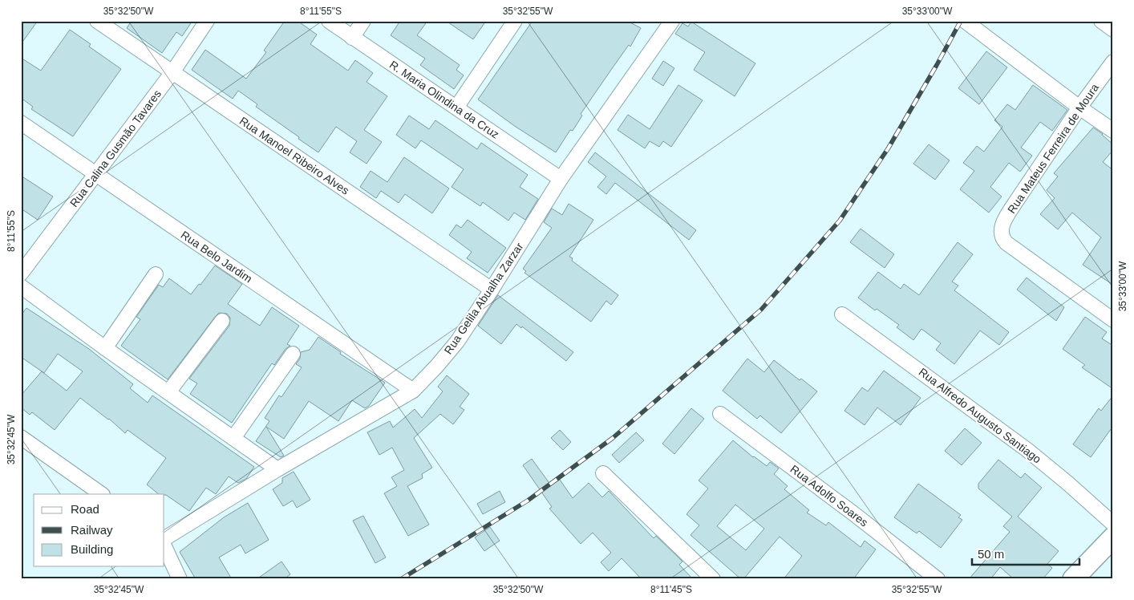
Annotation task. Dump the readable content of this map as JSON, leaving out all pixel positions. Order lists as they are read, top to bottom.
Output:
{
  "streets": {
    "street": [
      "R. Maria Olindina da Cruz",
      "Rua Calina Gusmão Tavares",
      "Rua Mateus Ferreira de Moura",
      "Rua Manoel Ribeiro Alves",
      "Rua Belo Jardim",
      "Rua Gelila Abualha Zarzar",
      "Rua Alfredo Augusto Santiago",
      "Rua Adolfo Soares"
    ]
  },
  "crossings": [
    ["R. Maria Olindina da Cruz", "Rua Gelila Abualha Zarzar"],
    ["Rua Calina Gusmão Tavares", "Rua Manoel Ribeiro Alves"],
    ["Rua Calina Gusmão Tavares", "Rua Belo Jardim"],
    ["Rua Manoel Ribeiro Alves", "Rua Gelila Abualha Zarzar"],
    ["Rua Belo Jardim", "Rua Gelila Abualha Zarzar"]
  ],
  "legend": ["Road", "Railway", "Building"],
  "scale_bar": "50 m",
  "coordinates": [
    "35°32'50\"W",
    "8°11'55\"S",
    "35°32'55\"W",
    "35°33'00\"W",
    "35°32'45\"W",
    "8°11'45\"S"
  ]
}
